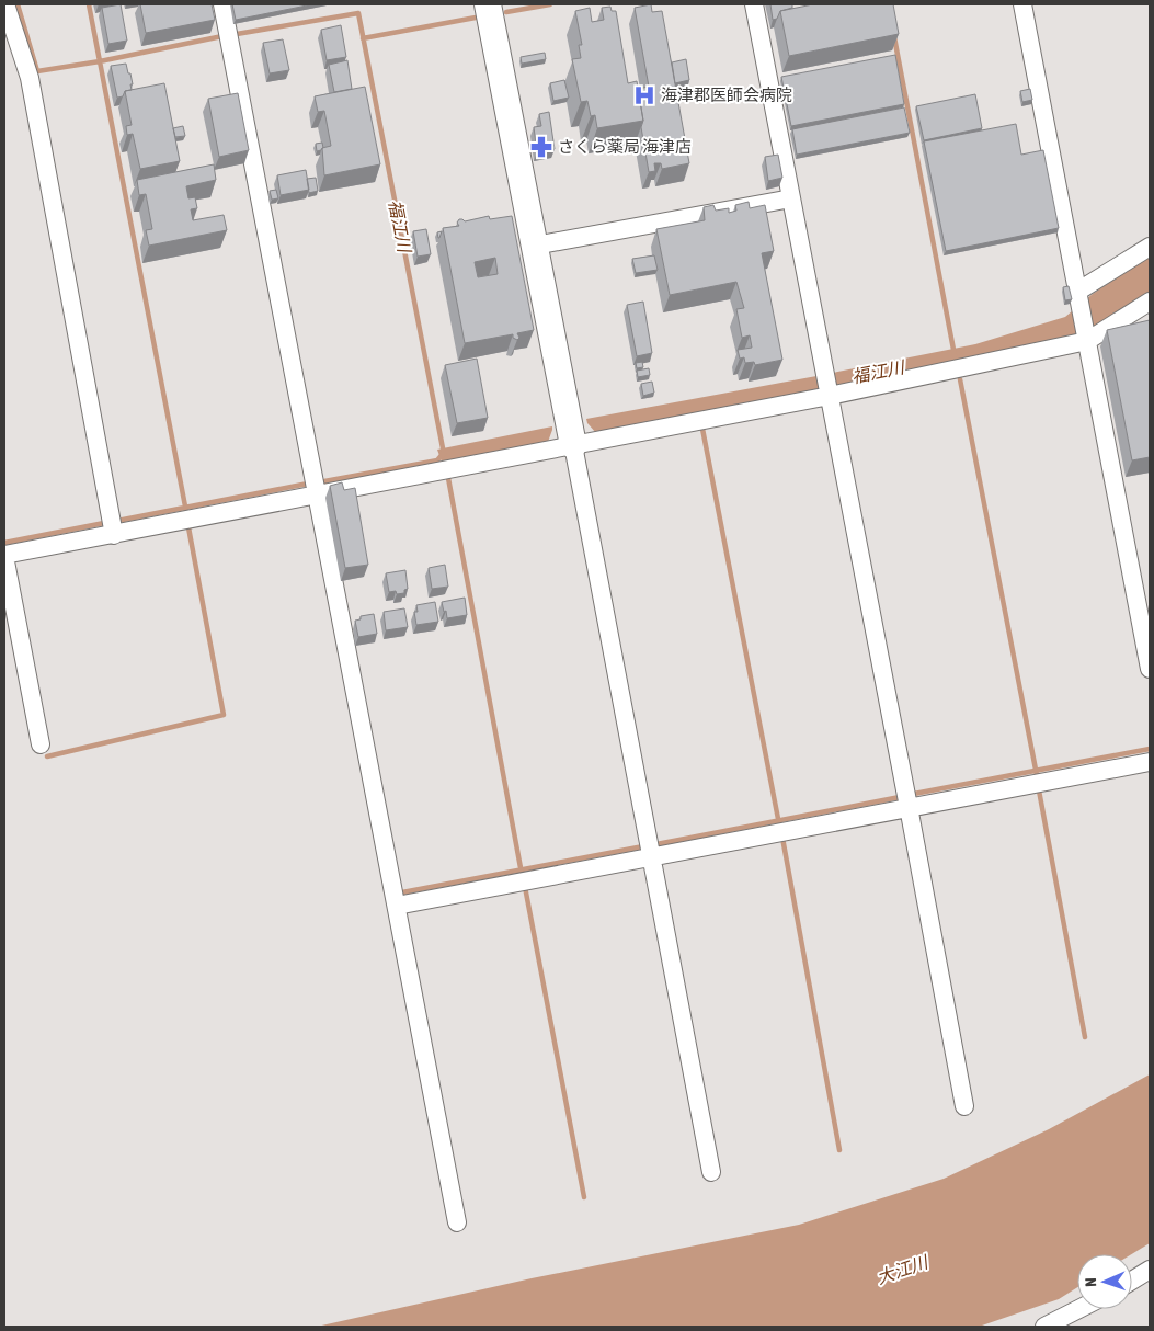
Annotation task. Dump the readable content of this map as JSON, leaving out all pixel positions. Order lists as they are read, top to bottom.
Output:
{
  "water": ["福江川", "大江川"],
  "places": {
    "hospital": ["海津郡医師会病院"],
    "pharmacy": ["さくら薬局 海津店"]
  },
  "north": "left"
}
